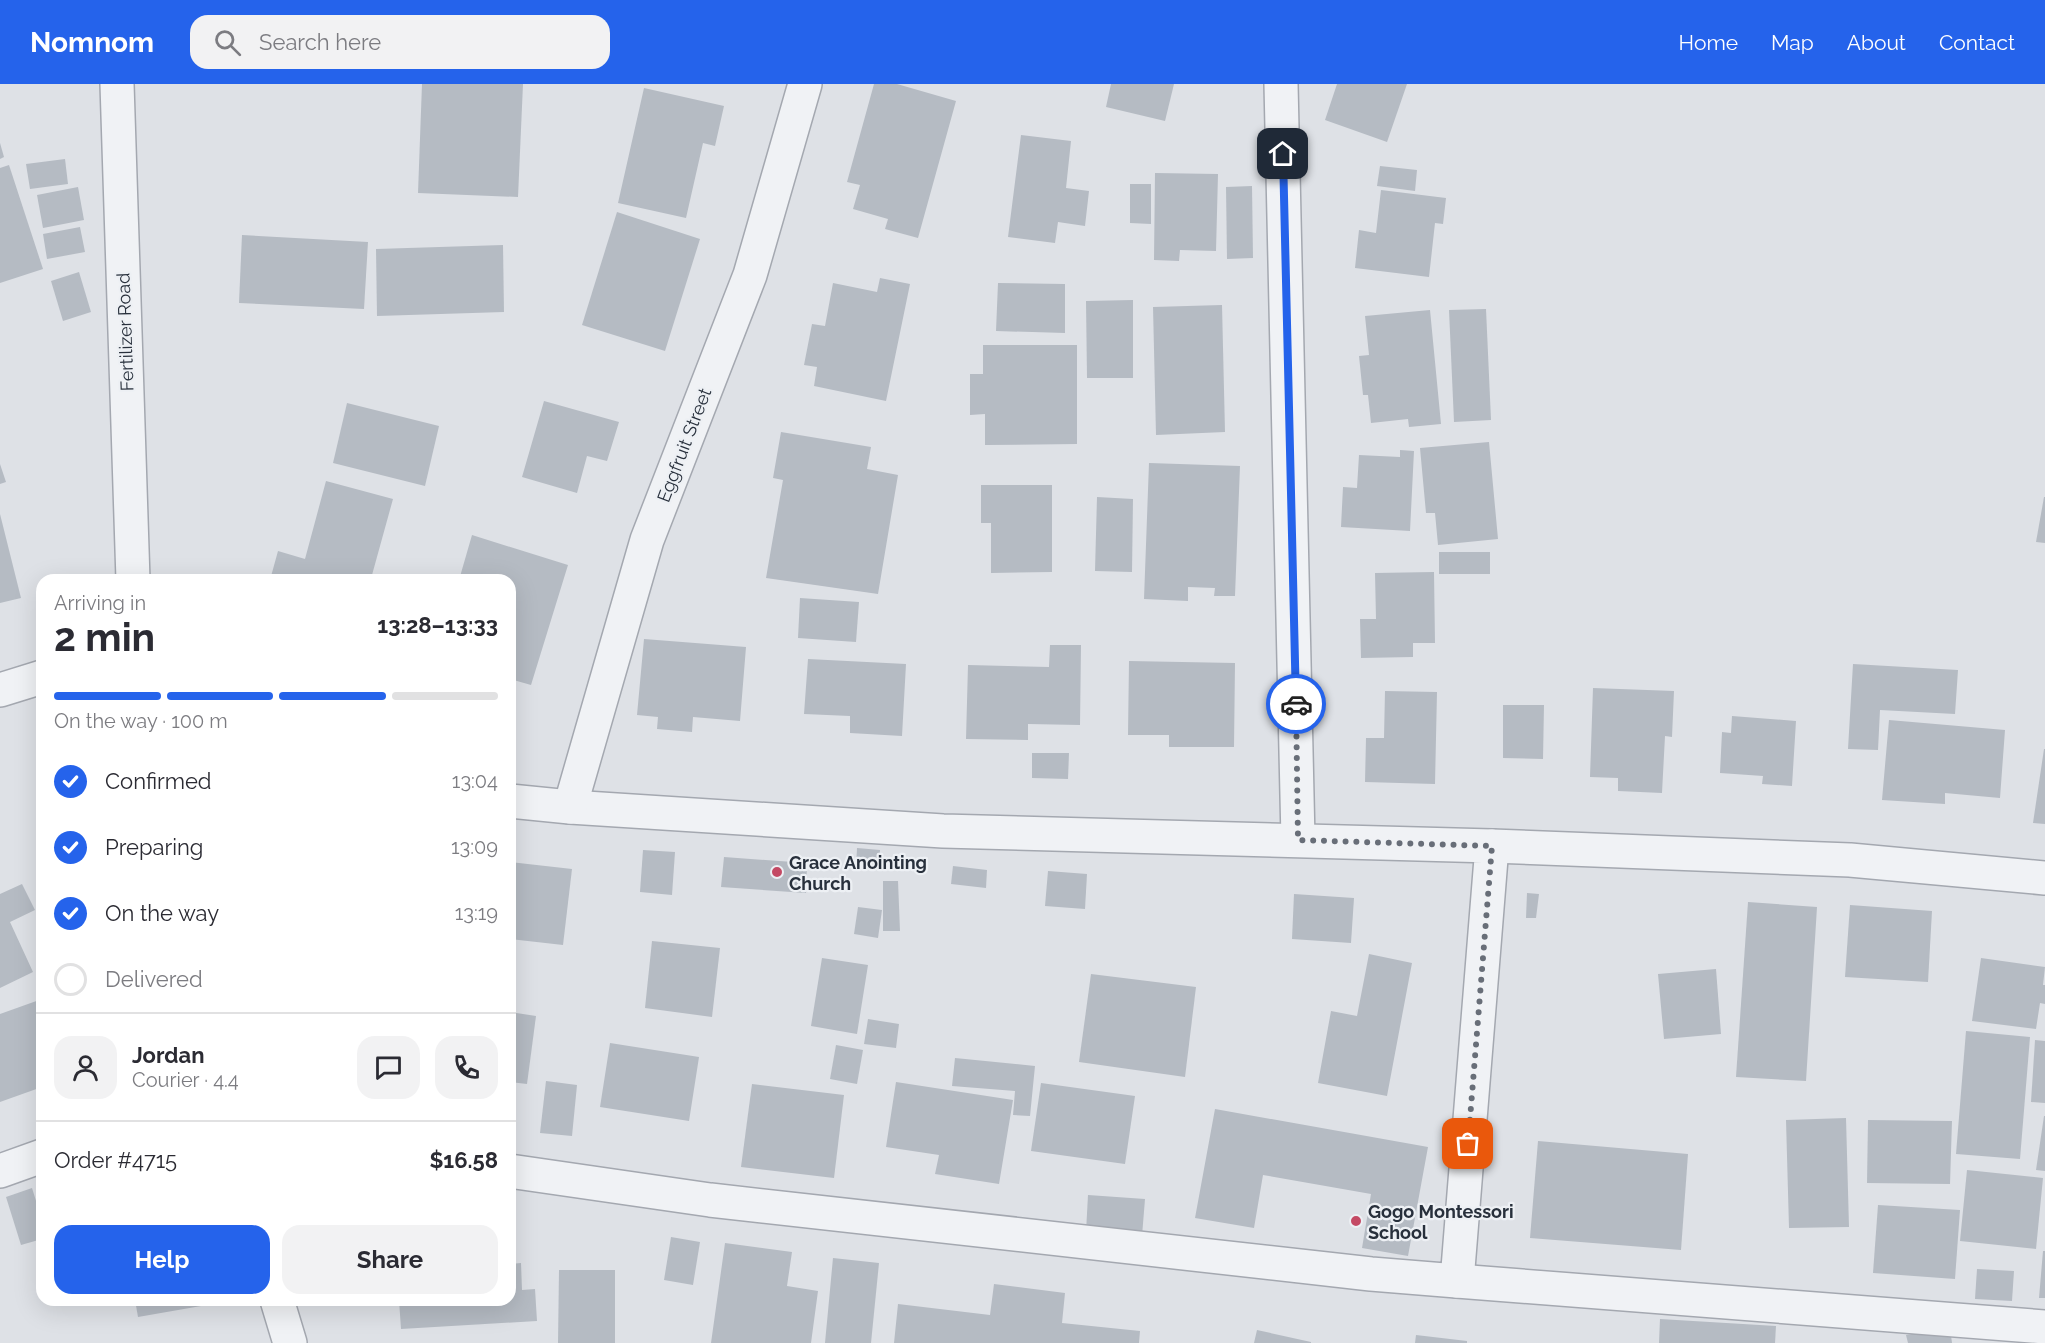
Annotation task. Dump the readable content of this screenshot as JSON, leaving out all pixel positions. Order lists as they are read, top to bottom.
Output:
{
  "streets": {
    "street": ["Fertilizer Road", "Eggfruit Street"]
  },
  "places": ["Grace Anointing Church", "Gogo Montessori School"],
  "page": {
    "header": "Nomnom",
    "search": "Search here",
    "nav": [
      "Home",
      "Map",
      "About",
      "Contact"
    ],
    "heading": ["2 min", "Arriving in", "13:28–13:33"],
    "panel": [
      "Jordan",
      "Courier · 4.4",
      "Order #4715",
      "$16.58"
    ],
    "bar": "On the way · 100 m",
    "list": [
      ["Confirmed", "13:04"],
      ["Preparing", "13:09"],
      ["On the way", "13:19"],
      "Delivered"
    ],
    "buttons": ["Help", "Share"]
  }
}
